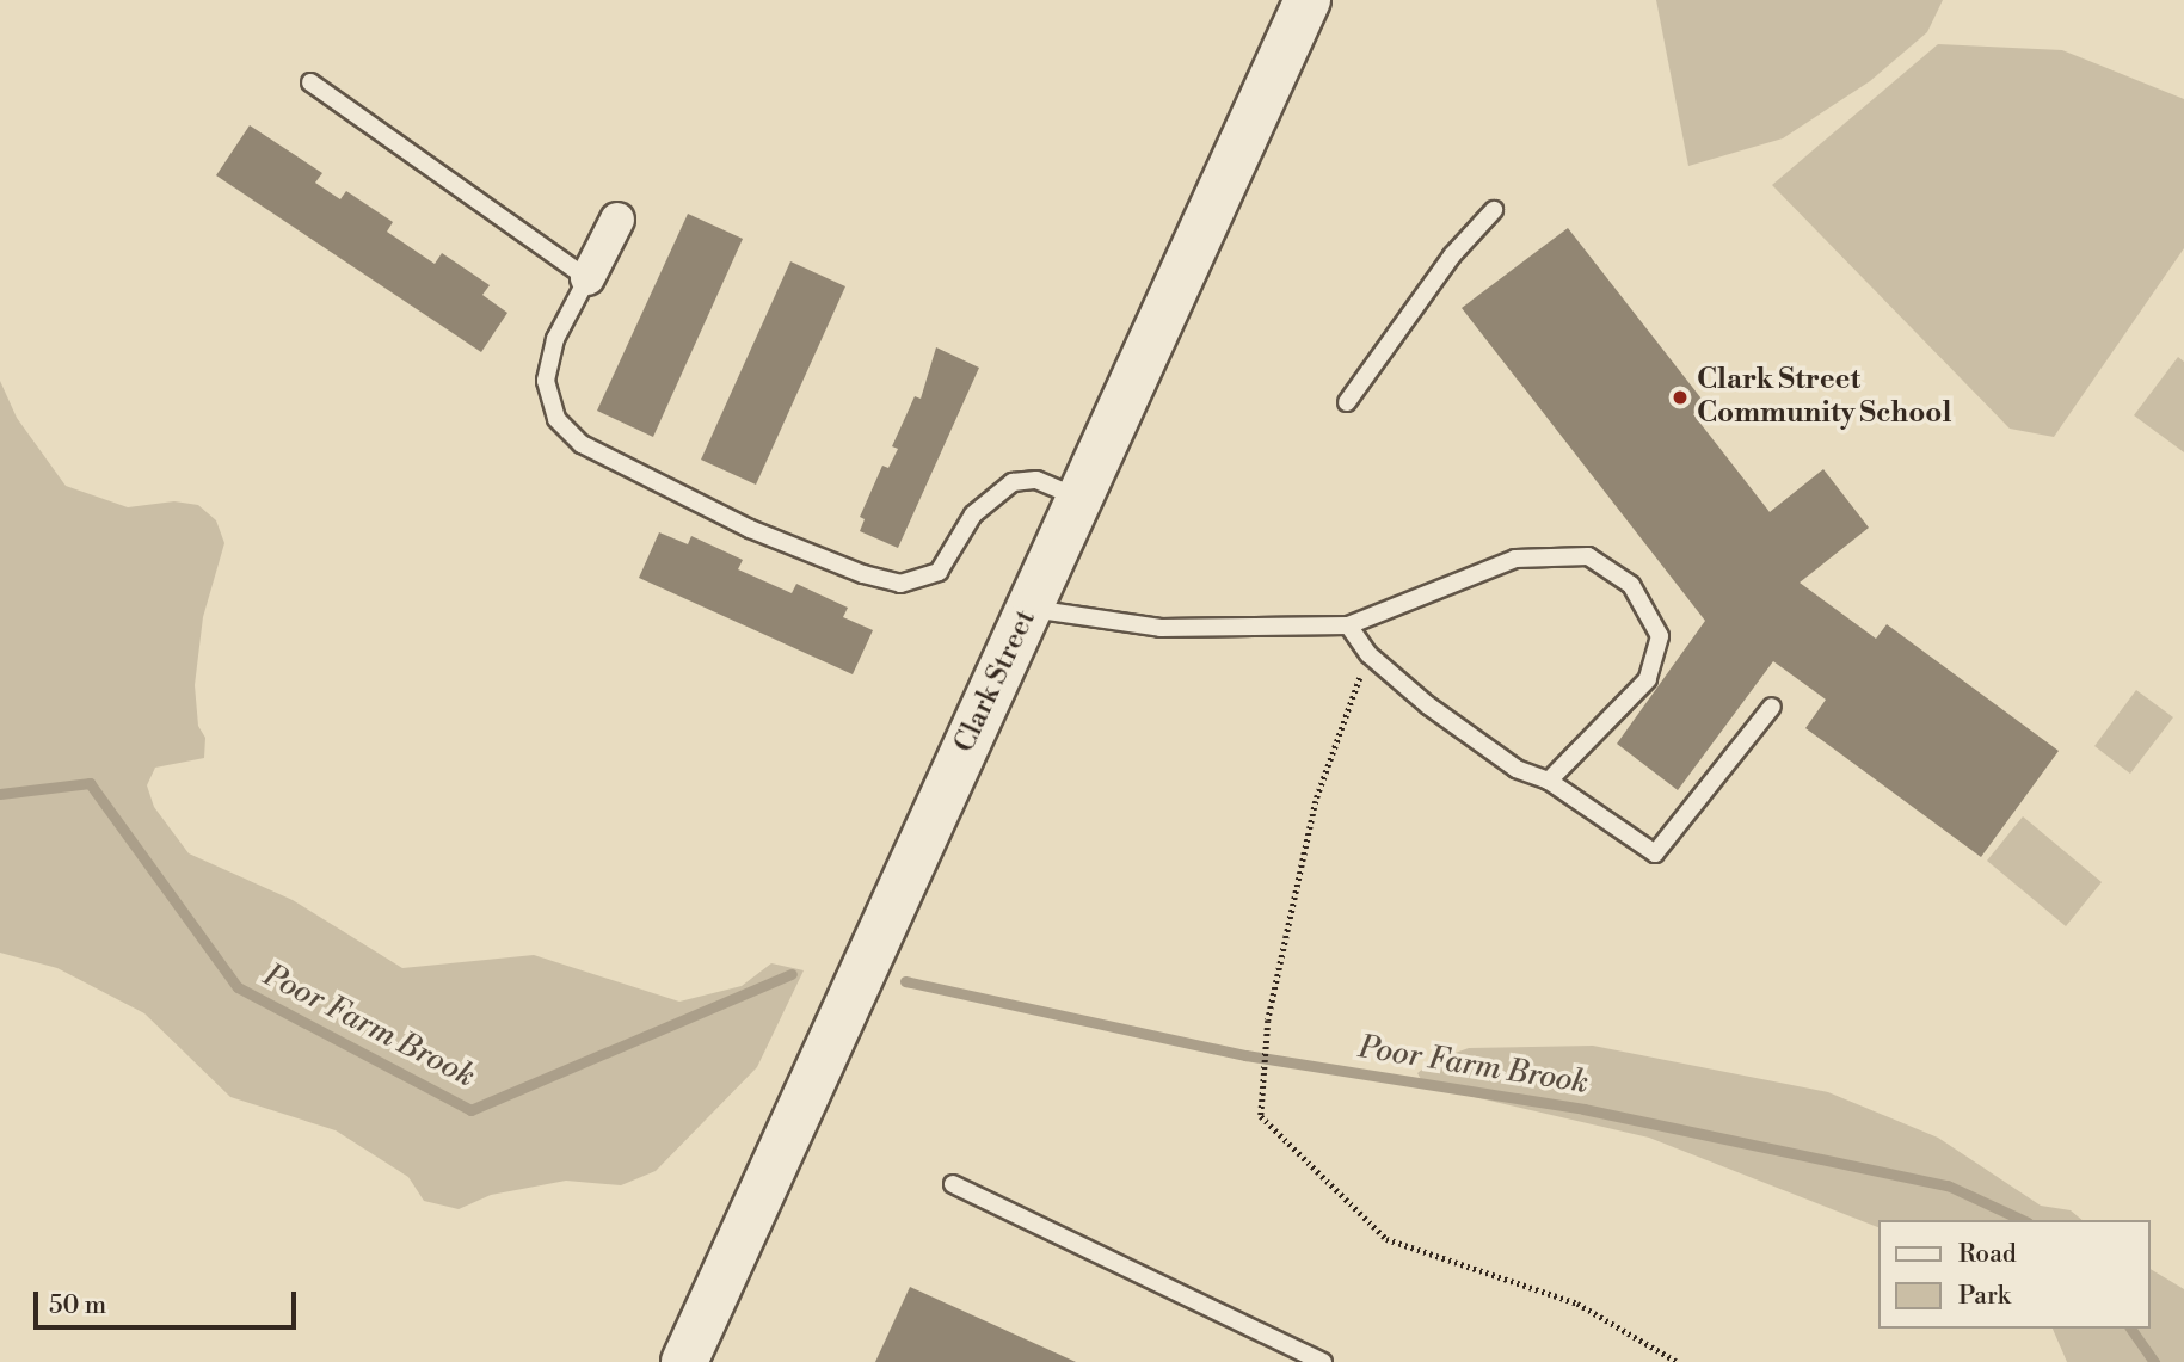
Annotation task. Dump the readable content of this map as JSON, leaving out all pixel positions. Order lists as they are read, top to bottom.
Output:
{
  "streets": {
    "street": ["Clark Street"]
  },
  "water": ["Poor Farm Brook"],
  "places": ["Clark Street Community School"],
  "legend": ["Road", "Park"],
  "scale_bar": "50 m"
}
